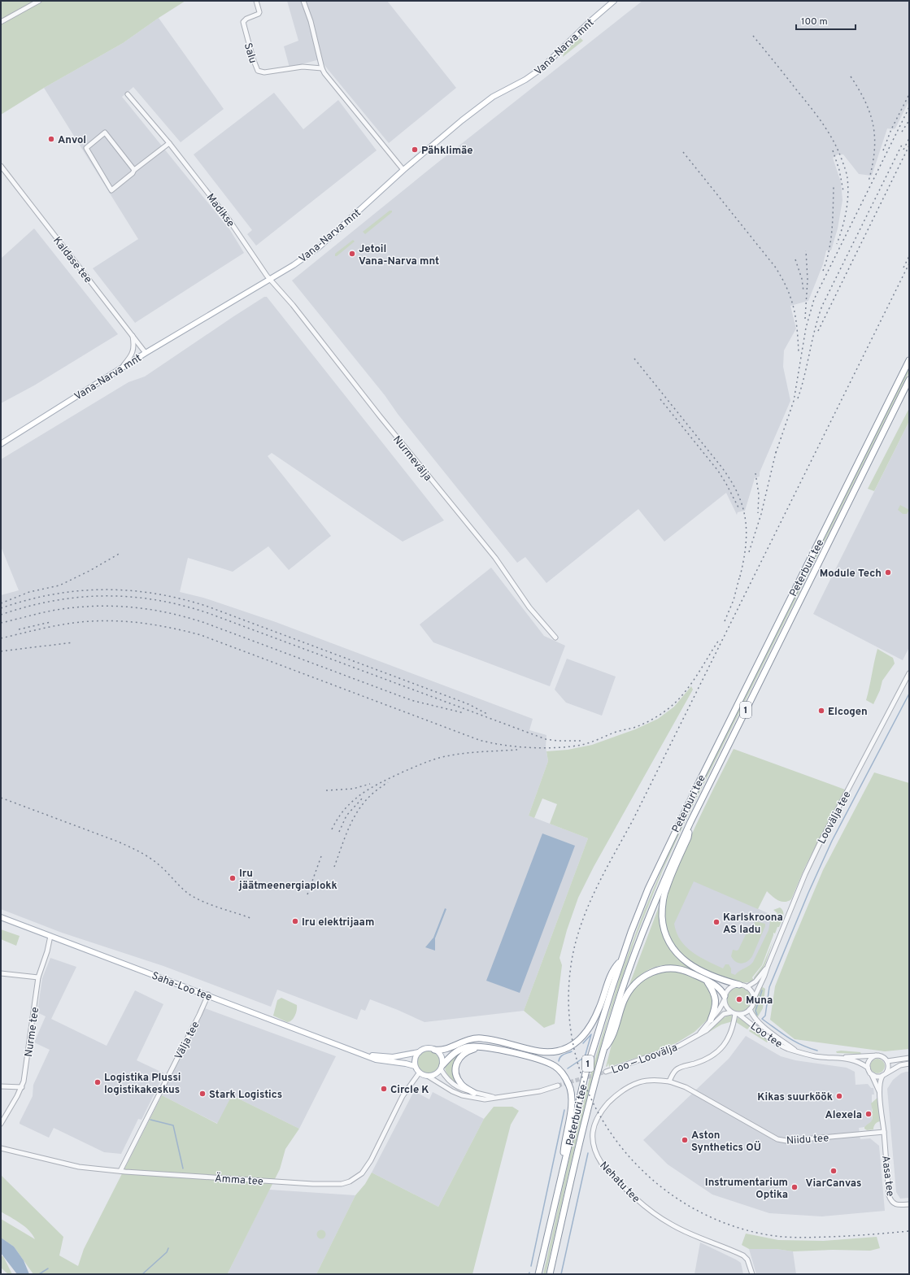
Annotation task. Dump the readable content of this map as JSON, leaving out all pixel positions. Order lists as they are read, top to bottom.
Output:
{
  "streets": {
    "highway": ["Peterburi tee", "1"],
    "main road": ["Vana-Narva mnt", "Saha-Loo tee"],
    "street": [
      "Salu",
      "Madikse",
      "Kaldase tee",
      "Nurmevälja",
      "Loovälja tee",
      "Nurme tee",
      "Loo tee",
      "Välja tee",
      "Loo — Loovälja",
      "Niidu tee",
      "Aasa tee",
      "Ämma tee",
      "Nehatu tee"
    ]
  },
  "crossings": [
    ["Vana-Narva mnt", "Madikse"],
    ["Vana-Narva mnt", "Kaldase tee"],
    ["Vana-Narva mnt", "Nurmevälja"],
    ["Madikse", "Nurmevälja"],
    ["Loovälja tee", "Loo tee"],
    ["Loovälja tee", "Loo — Loovälja"],
    ["Saha-Loo tee", "Nurme tee"],
    ["Saha-Loo tee", "Välja tee"],
    ["Saha-Loo tee", "Ämma tee"],
    ["Loo tee", "Loo — Loovälja"],
    ["Välja tee", "Ämma tee"],
    ["Niidu tee", "Aasa tee"],
    ["Niidu tee", "Nehatu tee"]
  ],
  "places": [
    "Anvol",
    "Pähklimäe",
    "Jetoil Vana-Narva mnt",
    "Module Tech",
    "Elcogen",
    "Iru jäätmeenergiaplokk",
    "Iru elektrijaam",
    "Karlskroona AS ladu",
    "Muna",
    "Logistika Plussi logistikakeskus",
    "Circle K",
    "Stark Logistics",
    "Kikas suurköök",
    "Alexela",
    "Aston Synthetics OÜ",
    "ViarCanvas",
    "Instrumentarium Optika"
  ],
  "scale_bar": "100 m"
}
